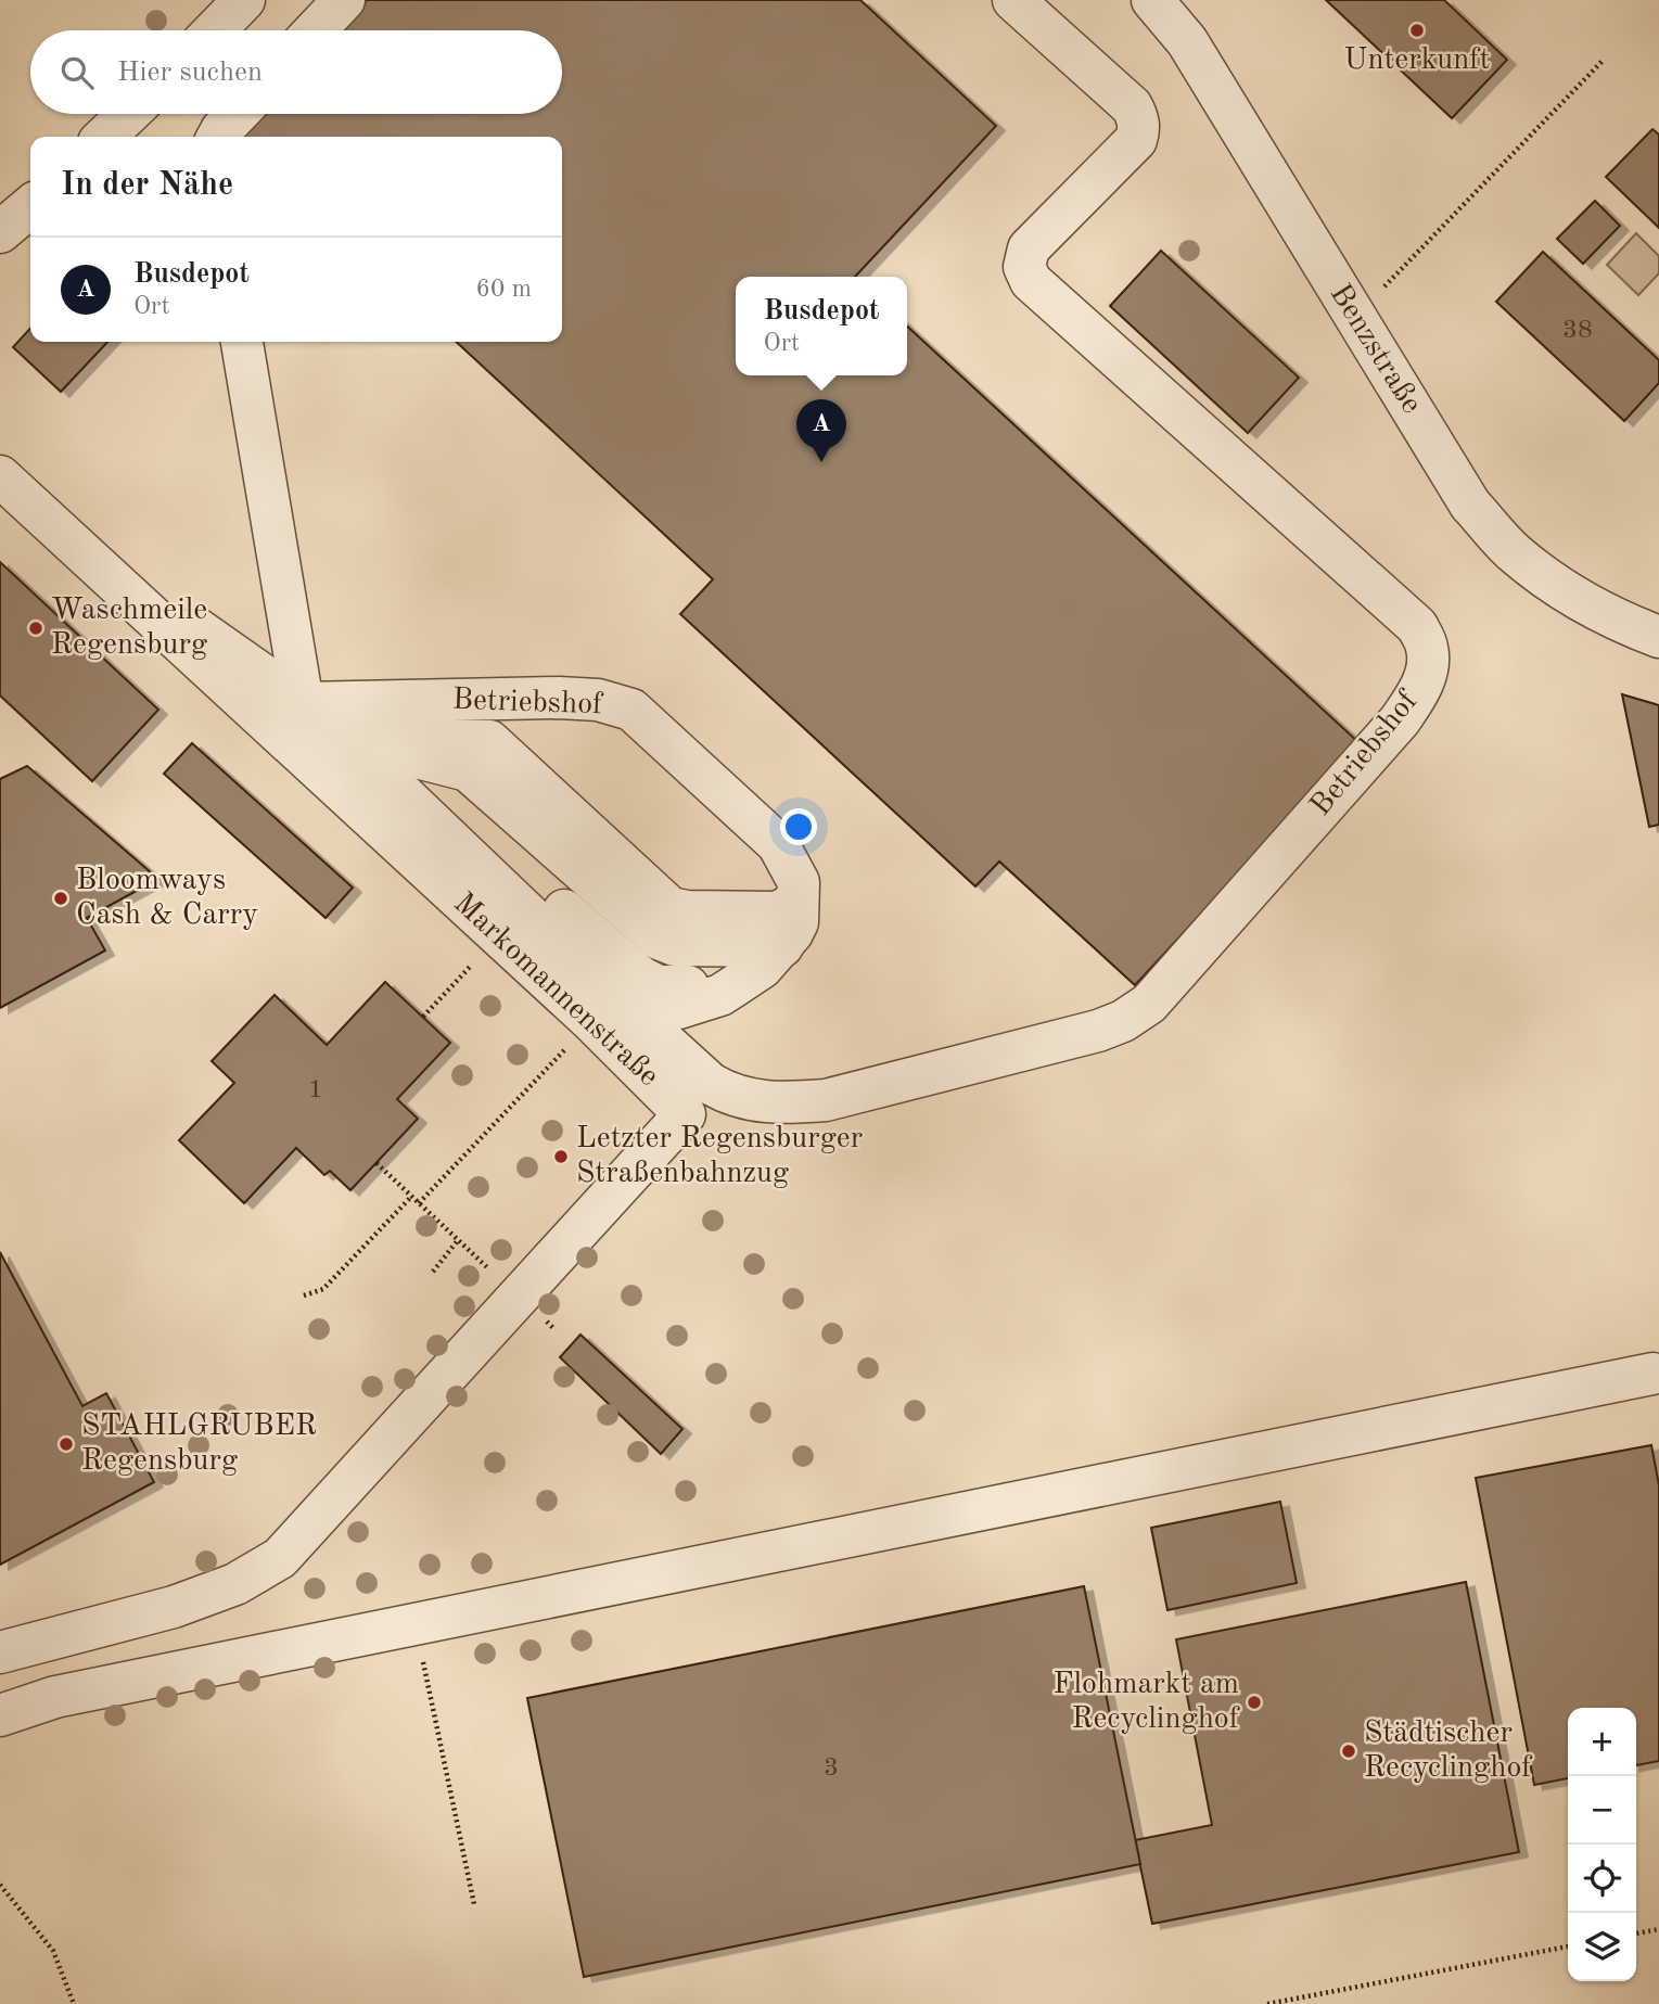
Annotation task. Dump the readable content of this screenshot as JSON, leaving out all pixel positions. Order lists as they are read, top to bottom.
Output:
{
  "streets": {
    "street": ["Benzstraße", "Betriebshof", "Markomannenstraße"]
  },
  "crossings": [
    ["Betriebshof", "Markomannenstraße"]
  ],
  "places": [
    "Unterkunft",
    "Waschmeile Regensburg",
    "Bloomways Cash & Carry",
    "Letzter Regensburger Straßenbahnzug",
    "STAHLGRUBER Regensburg",
    "Flohmarkt am Recyclinghof",
    "Städtischer Recyclinghof"
  ],
  "house_numbers": ["38", "1", "3"],
  "page": {
    "search": "Hier suchen",
    "heading": "In der Nähe",
    "list": [
      {
        "mark": "A",
        "name": "Busdepot",
        "note": "Ort",
        "value": "60 m"
      }
    ],
    "popup": ["Busdepot", "Ort"],
    "pins": "A",
    "map_buttons": ["+", "−"]
  }
}
